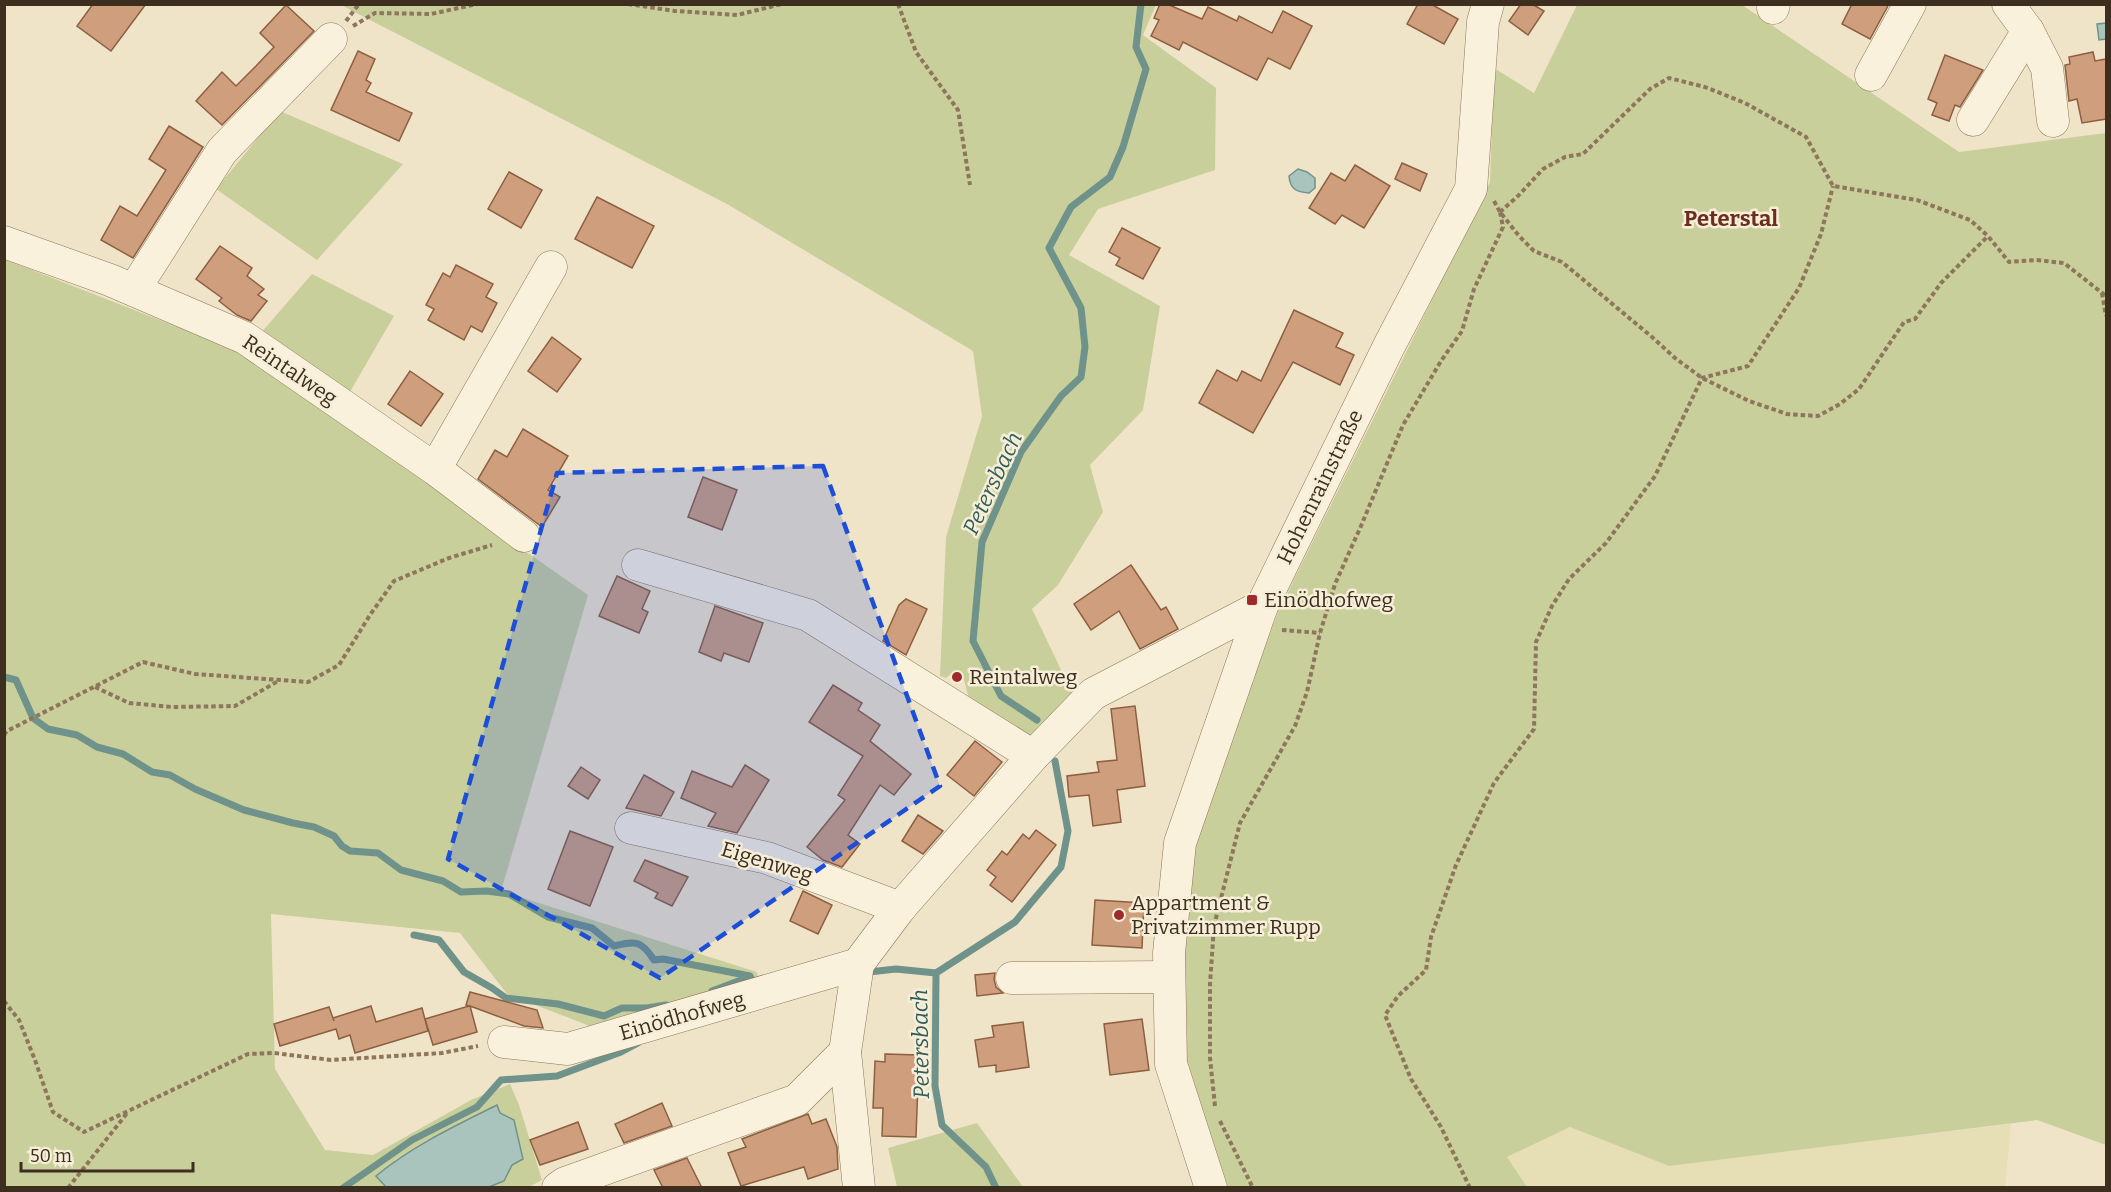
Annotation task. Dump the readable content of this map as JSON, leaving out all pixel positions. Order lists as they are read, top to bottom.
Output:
{
  "streets": {
    "street": [
      "Reintalweg",
      "Hohenrainstraße",
      "Eigenweg",
      "Einödhofweg"
    ]
  },
  "districts": ["Peterstal"],
  "water": ["Petersbach"],
  "places": {
    "transit": ["Einödhofweg"],
    "other": ["Reintalweg", "Appartment & Privatzimmer Rupp"]
  },
  "scale_bar": "50 m"
}
